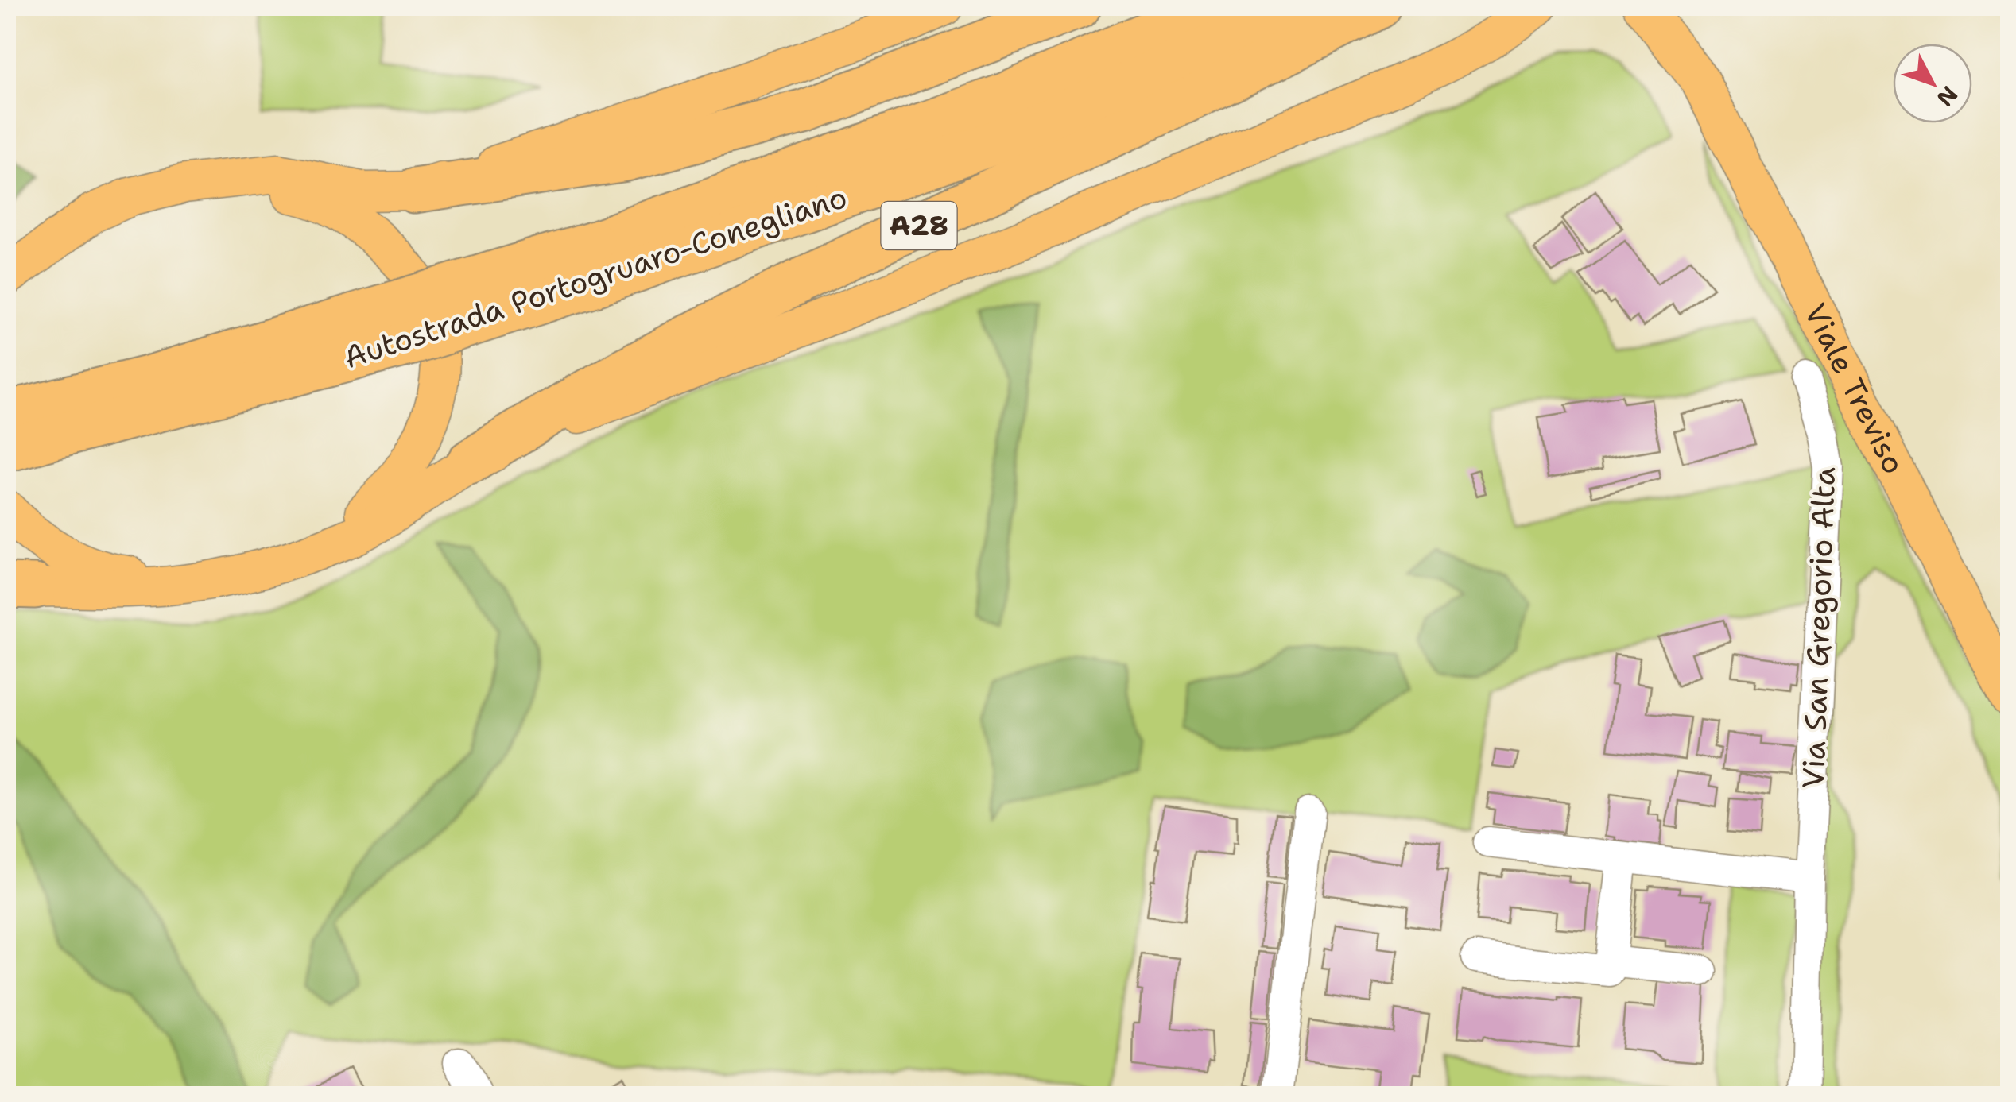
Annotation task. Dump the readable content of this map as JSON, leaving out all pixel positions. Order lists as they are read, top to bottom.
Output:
{
  "streets": {
    "highway": ["A28", "Autostrada Portogruaro-Conegliano"],
    "main road": ["Viale Treviso"],
    "street": ["Via San Gregorio Alta"]
  },
  "north": "bottom right"
}
